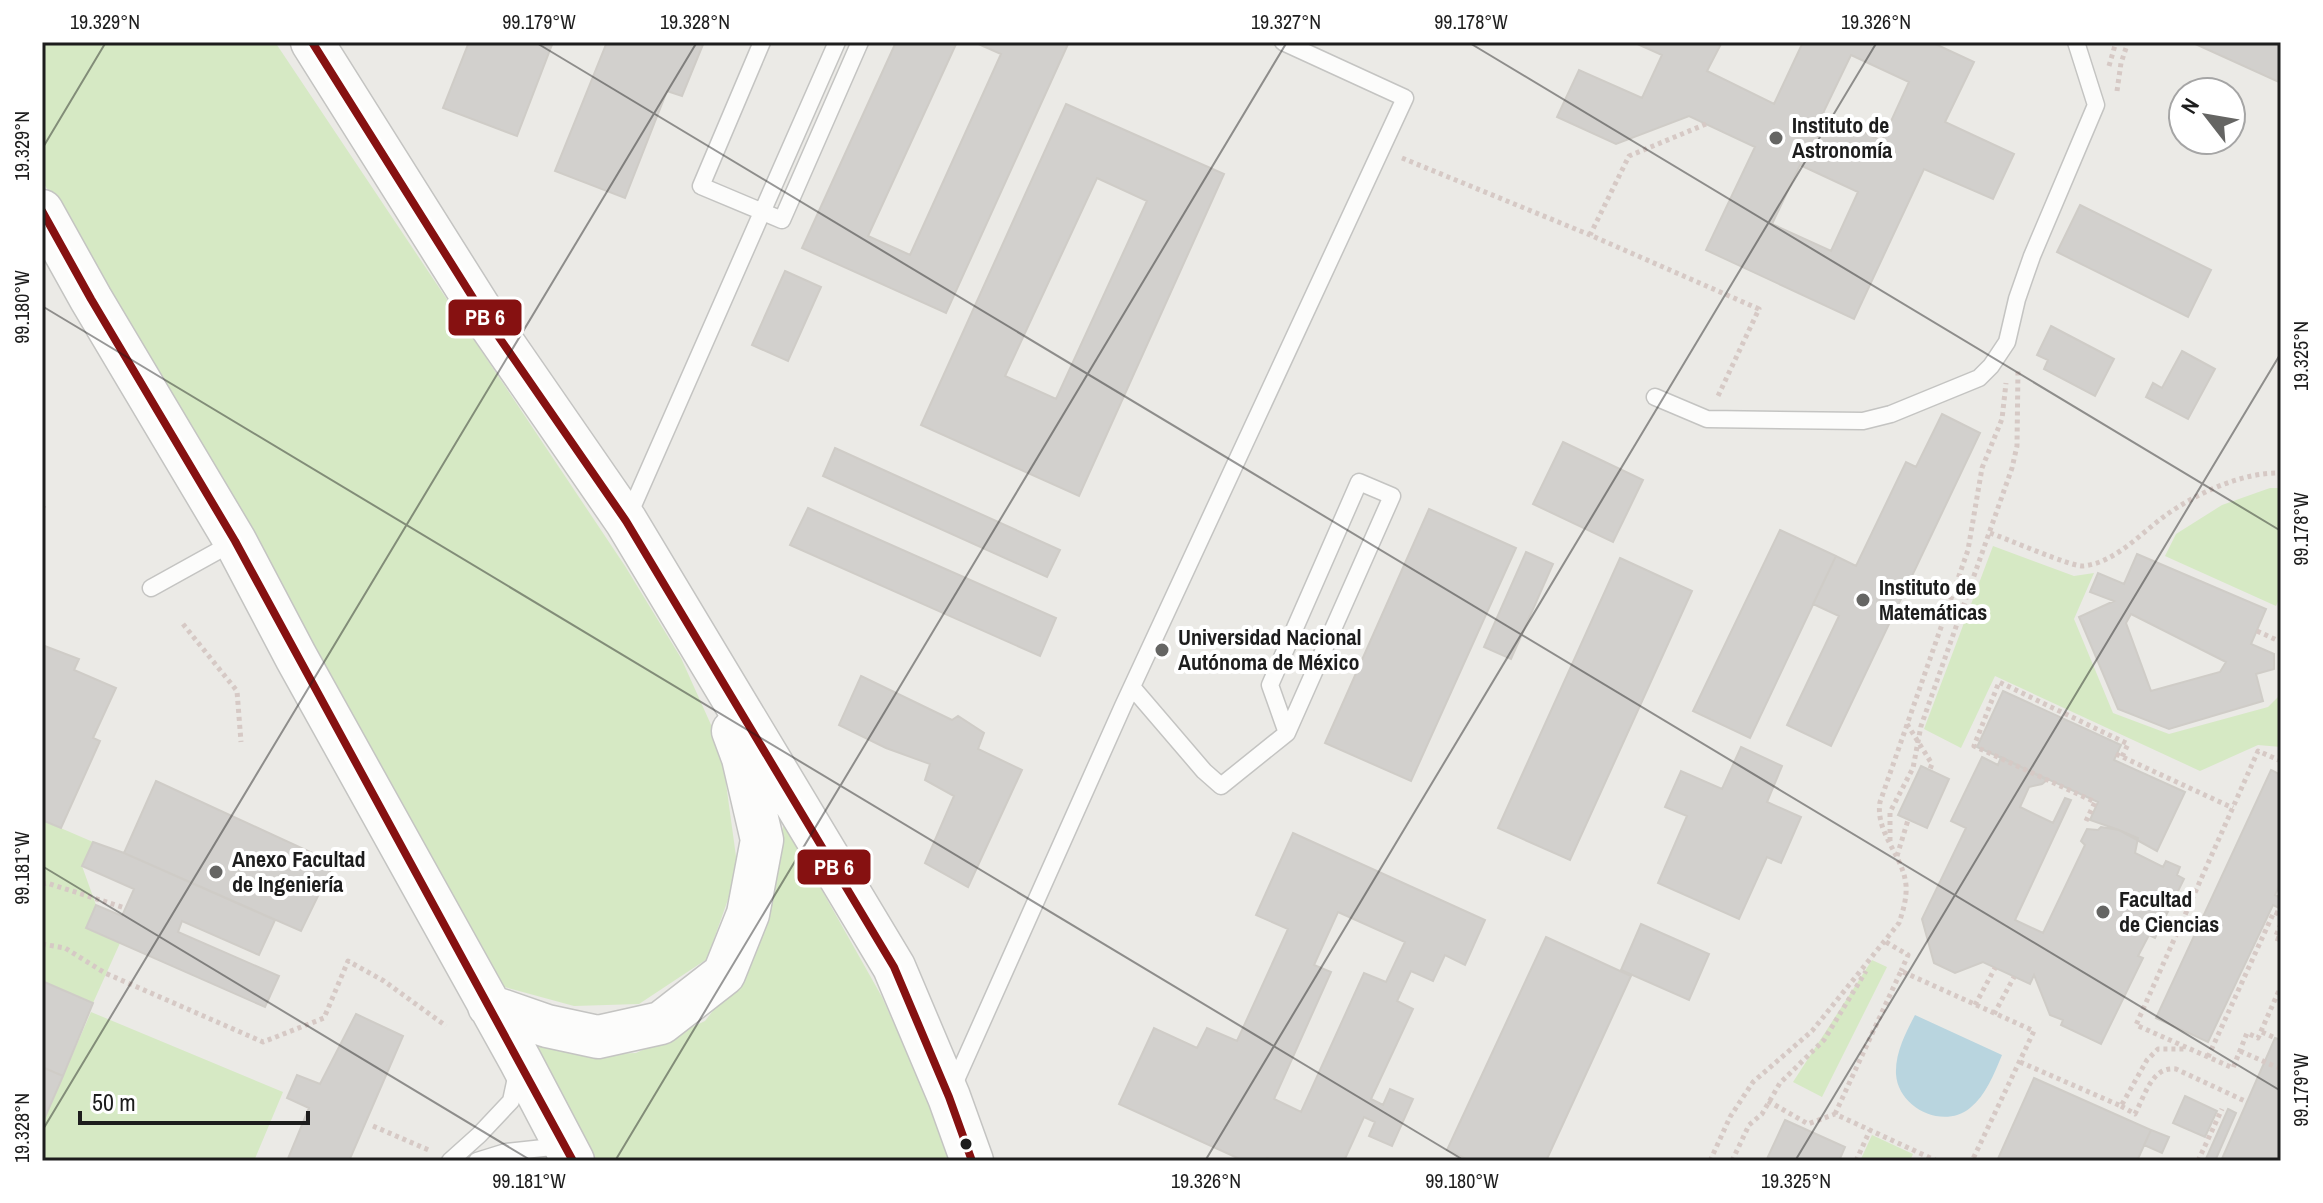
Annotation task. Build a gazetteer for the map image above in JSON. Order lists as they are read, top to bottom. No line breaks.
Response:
{"places":["Instituto de Astronomía","Instituto de Matemáticas","Universidad Nacional Autónoma de México","Anexo Facultad de Ingeniería","Facultad de Ciencias"],"scale_bar":"50 m","north":"top left","coordinates":["19.329°N","99.179°W","19.328°N","19.327°N","99.178°W","19.326°N","99.180°W","19.325°N","99.181°W"]}
